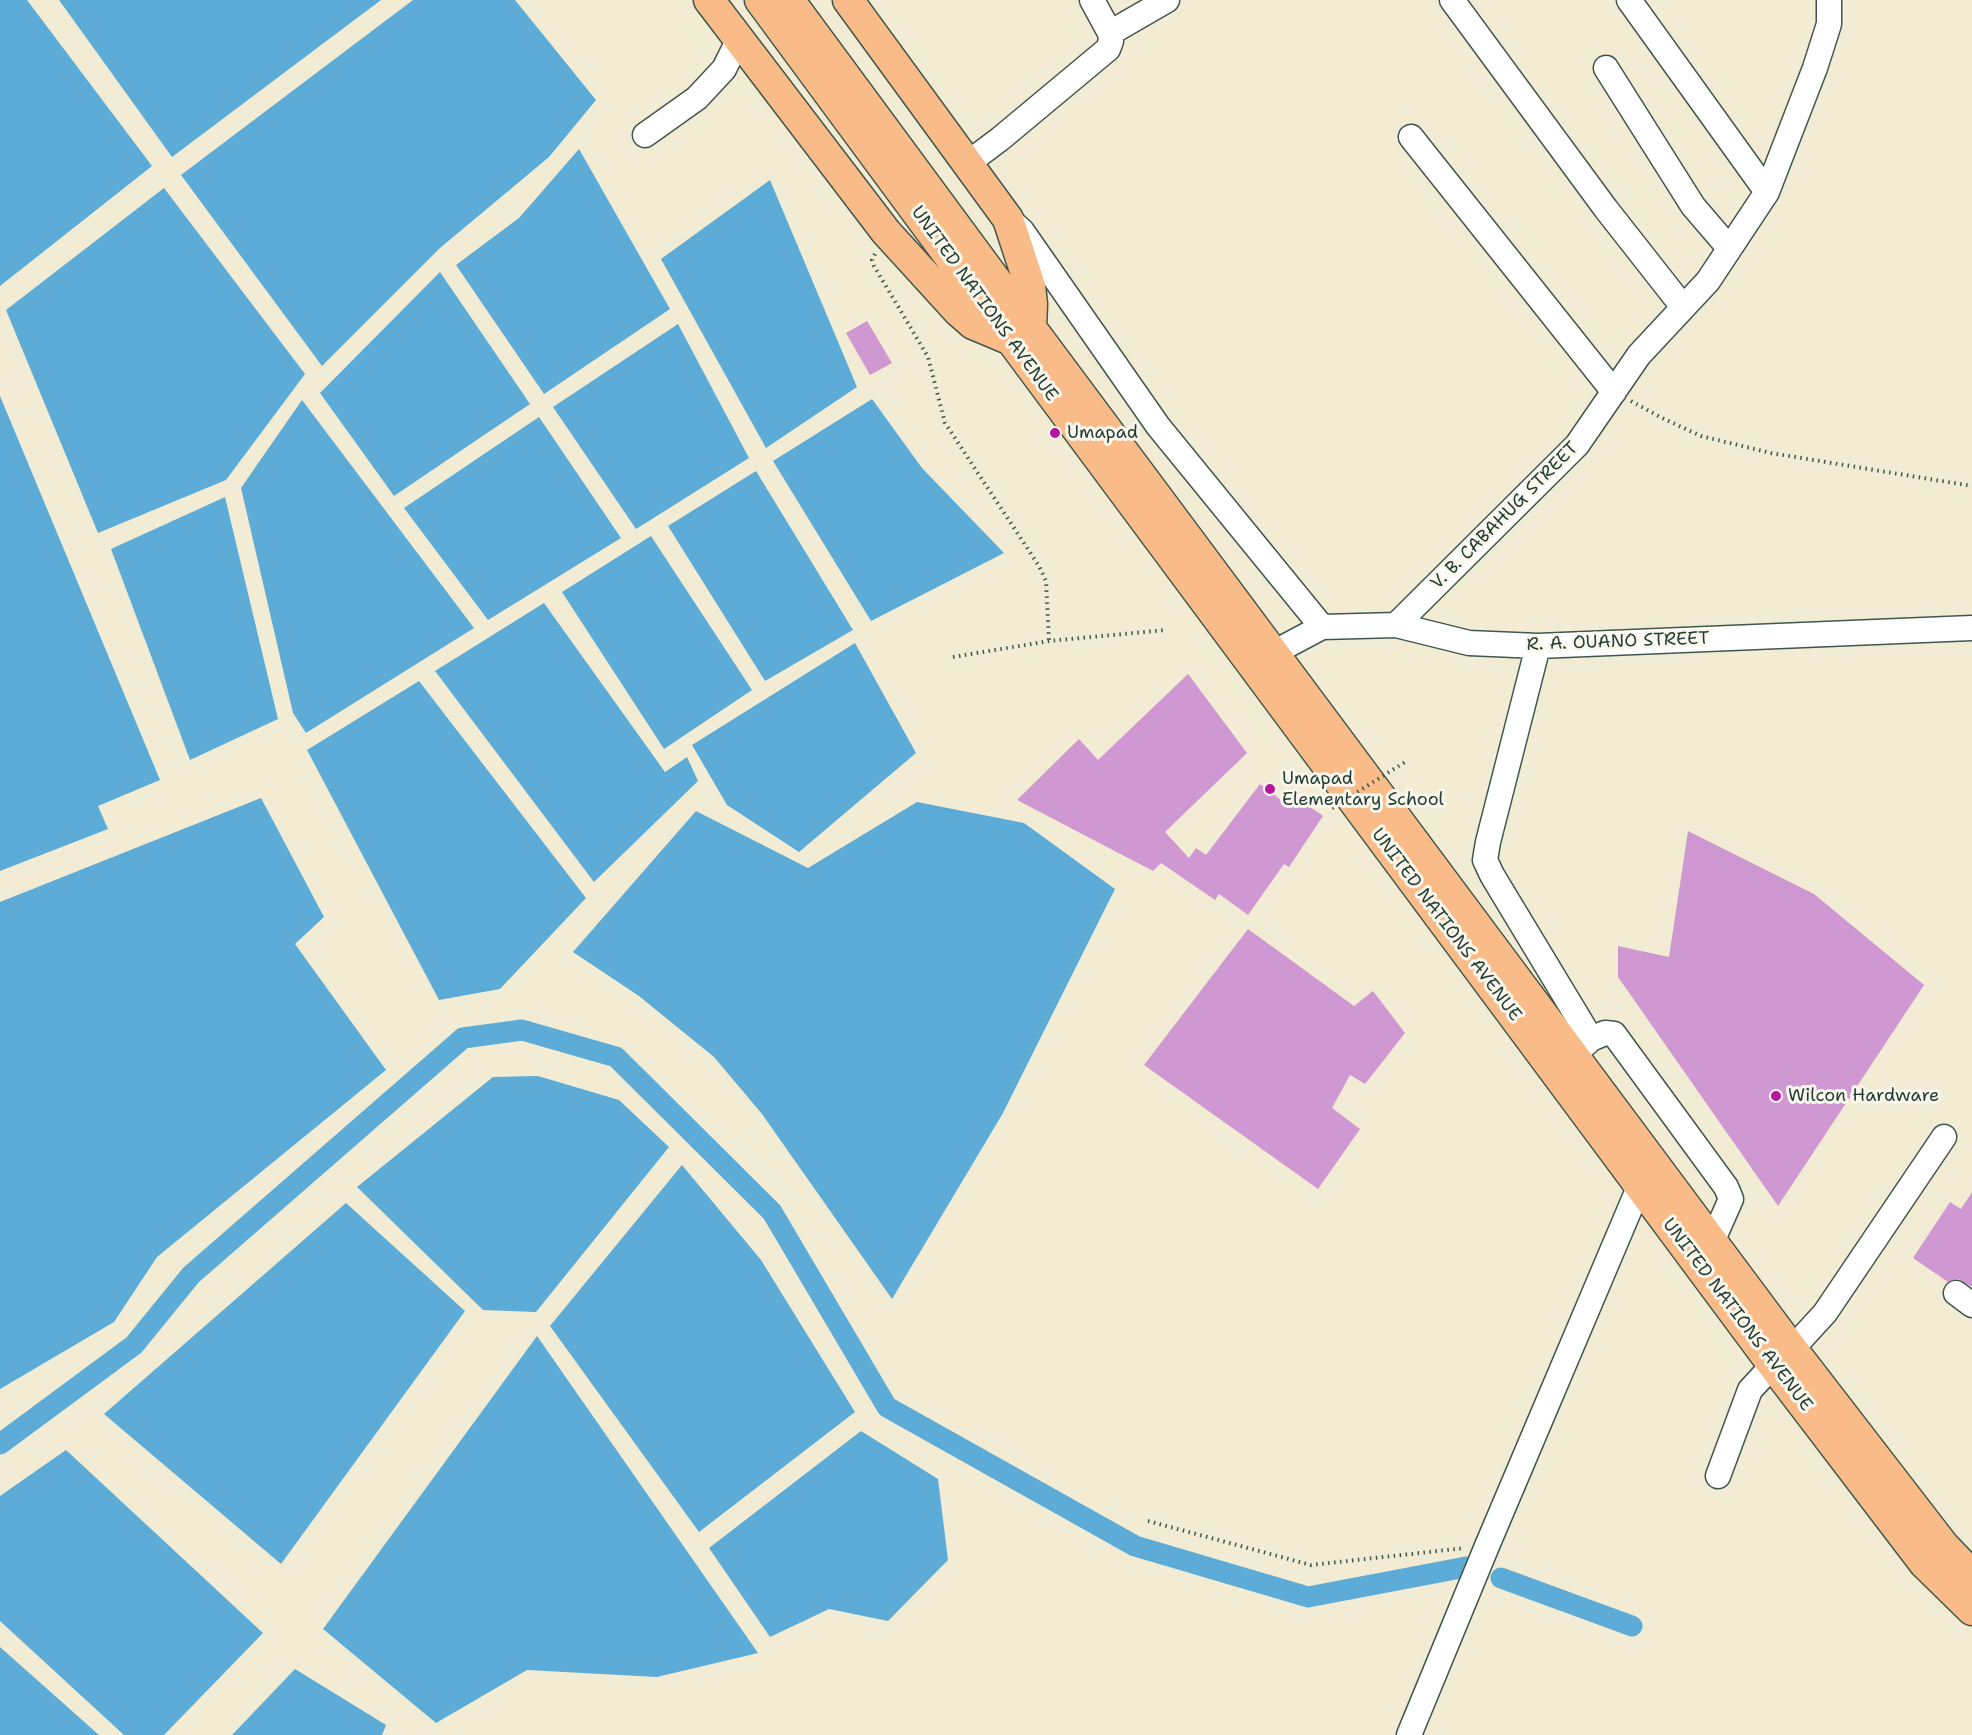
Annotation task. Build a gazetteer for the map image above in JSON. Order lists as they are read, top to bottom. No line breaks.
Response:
{"streets":{"main road":["UNITED NATIONS AVENUE"],"street":["V. B. CABAHUG STREET","R. A. OUANO STREET"]},"crossings":[["UNITED NATIONS AVENUE","R. A. OUANO STREET"],["V. B. CABAHUG STREET","R. A. OUANO STREET"]],"places":["Umapad","Umapad Elementary School","Wilcon Hardware"]}
